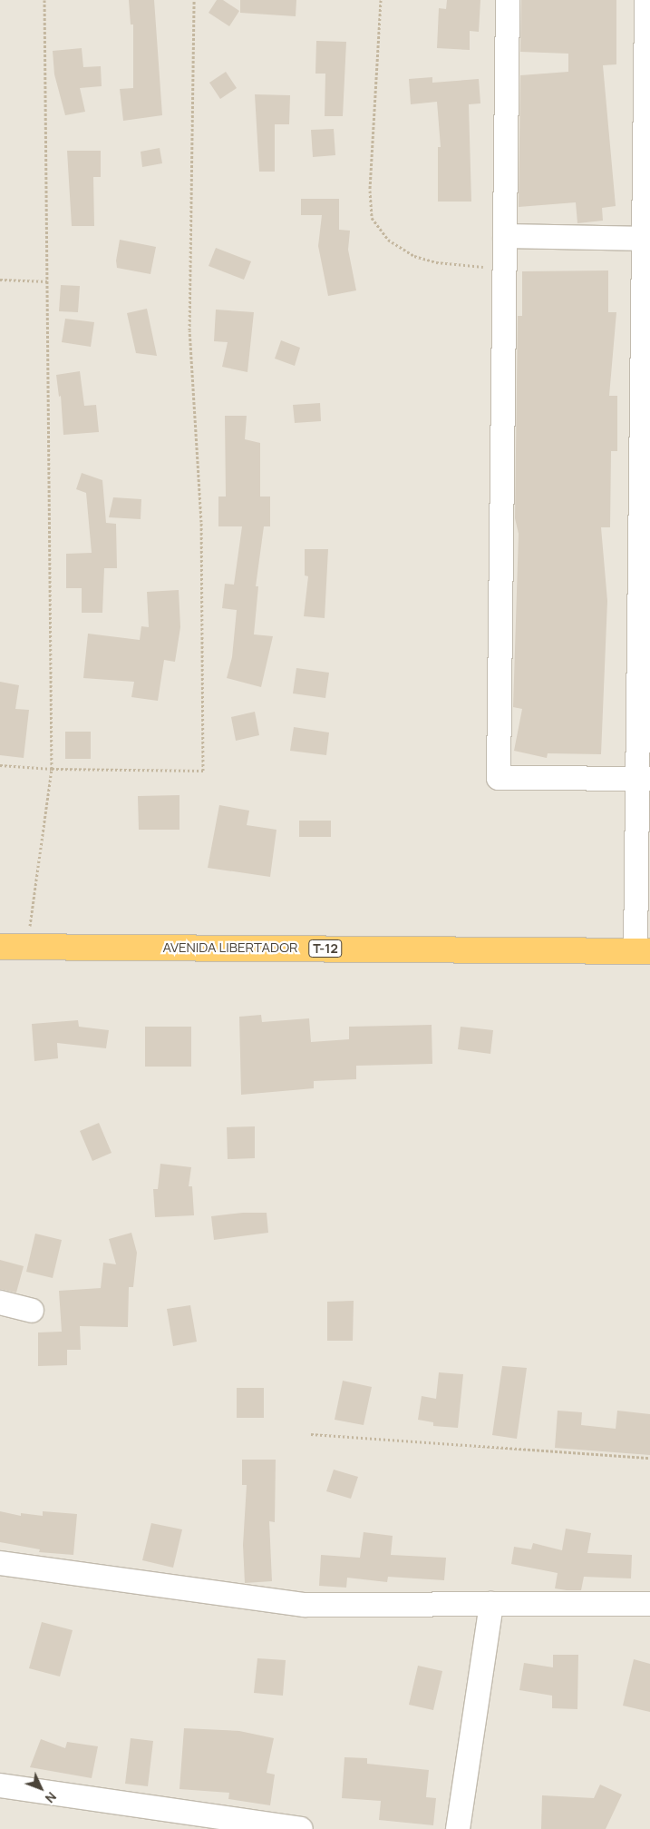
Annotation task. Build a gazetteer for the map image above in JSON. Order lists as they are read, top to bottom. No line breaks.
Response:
{"streets":{"highway":["AVENIDA LIBERTADOR","T-12"]},"north":"bottom right"}
